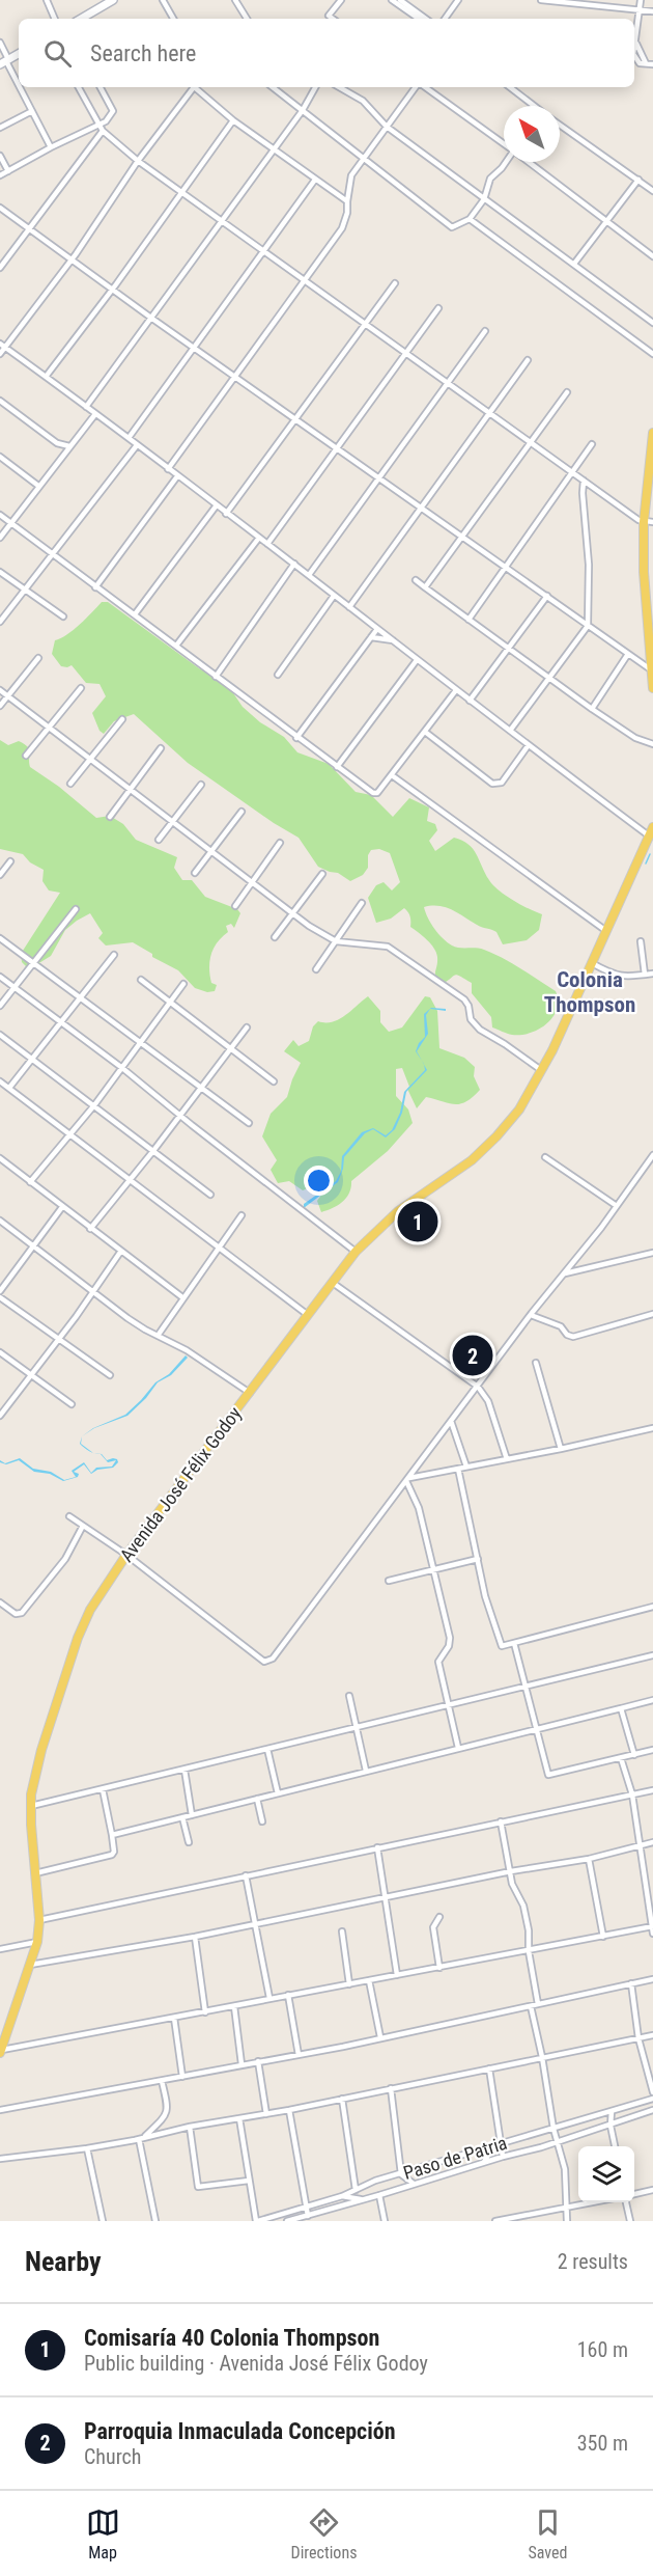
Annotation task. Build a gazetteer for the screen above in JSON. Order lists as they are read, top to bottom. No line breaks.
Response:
{"streets":{"main road":["Avenida José Félix Godoy"],"street":["Paso de Patria"]},"districts":["Colonia Thompson"],"north":"top left","page":{"search":"Search here","pins":["1","2"],"heading":["Nearby","2 results"],"list":[{"mark":"1","name":"Comisaría 40 Colonia Thompson","note":"Public building · Avenida José Félix Godoy","value":"160 m"},{"mark":"2","name":"Parroquia Inmaculada Concepción","note":"Church","value":"350 m"}],"nav":["Map","Directions","Saved"]}}
